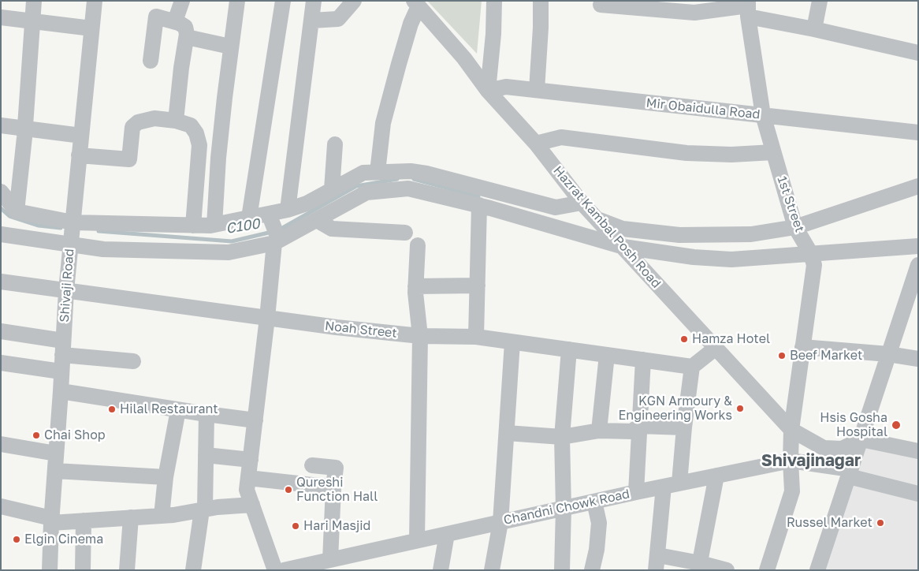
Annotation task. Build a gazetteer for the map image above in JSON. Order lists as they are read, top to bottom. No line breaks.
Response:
{"streets":{"street":["Mir Obaidulla Road","1st Street","Hazrat Kambal Posh Road","Shivaji Road","Noah Street","Chandni Chowk Road"]},"crossings":[["Mir Obaidulla Road","1st Street"],["Mir Obaidulla Road","Hazrat Kambal Posh Road"],["1st Street","Hazrat Kambal Posh Road"],["Shivaji Road","Noah Street"]],"districts":["Shivajinagar"],"water":["C100"],"places":["Hamza Hotel","Beef Market","KGN Armoury & Engineering Works","Hilal Restaurant","Hsis Gosha Hospital","Chai Shop","Qureshi Function Hall","Russel Market","Hari Masjid","Elgin Cinema"]}
